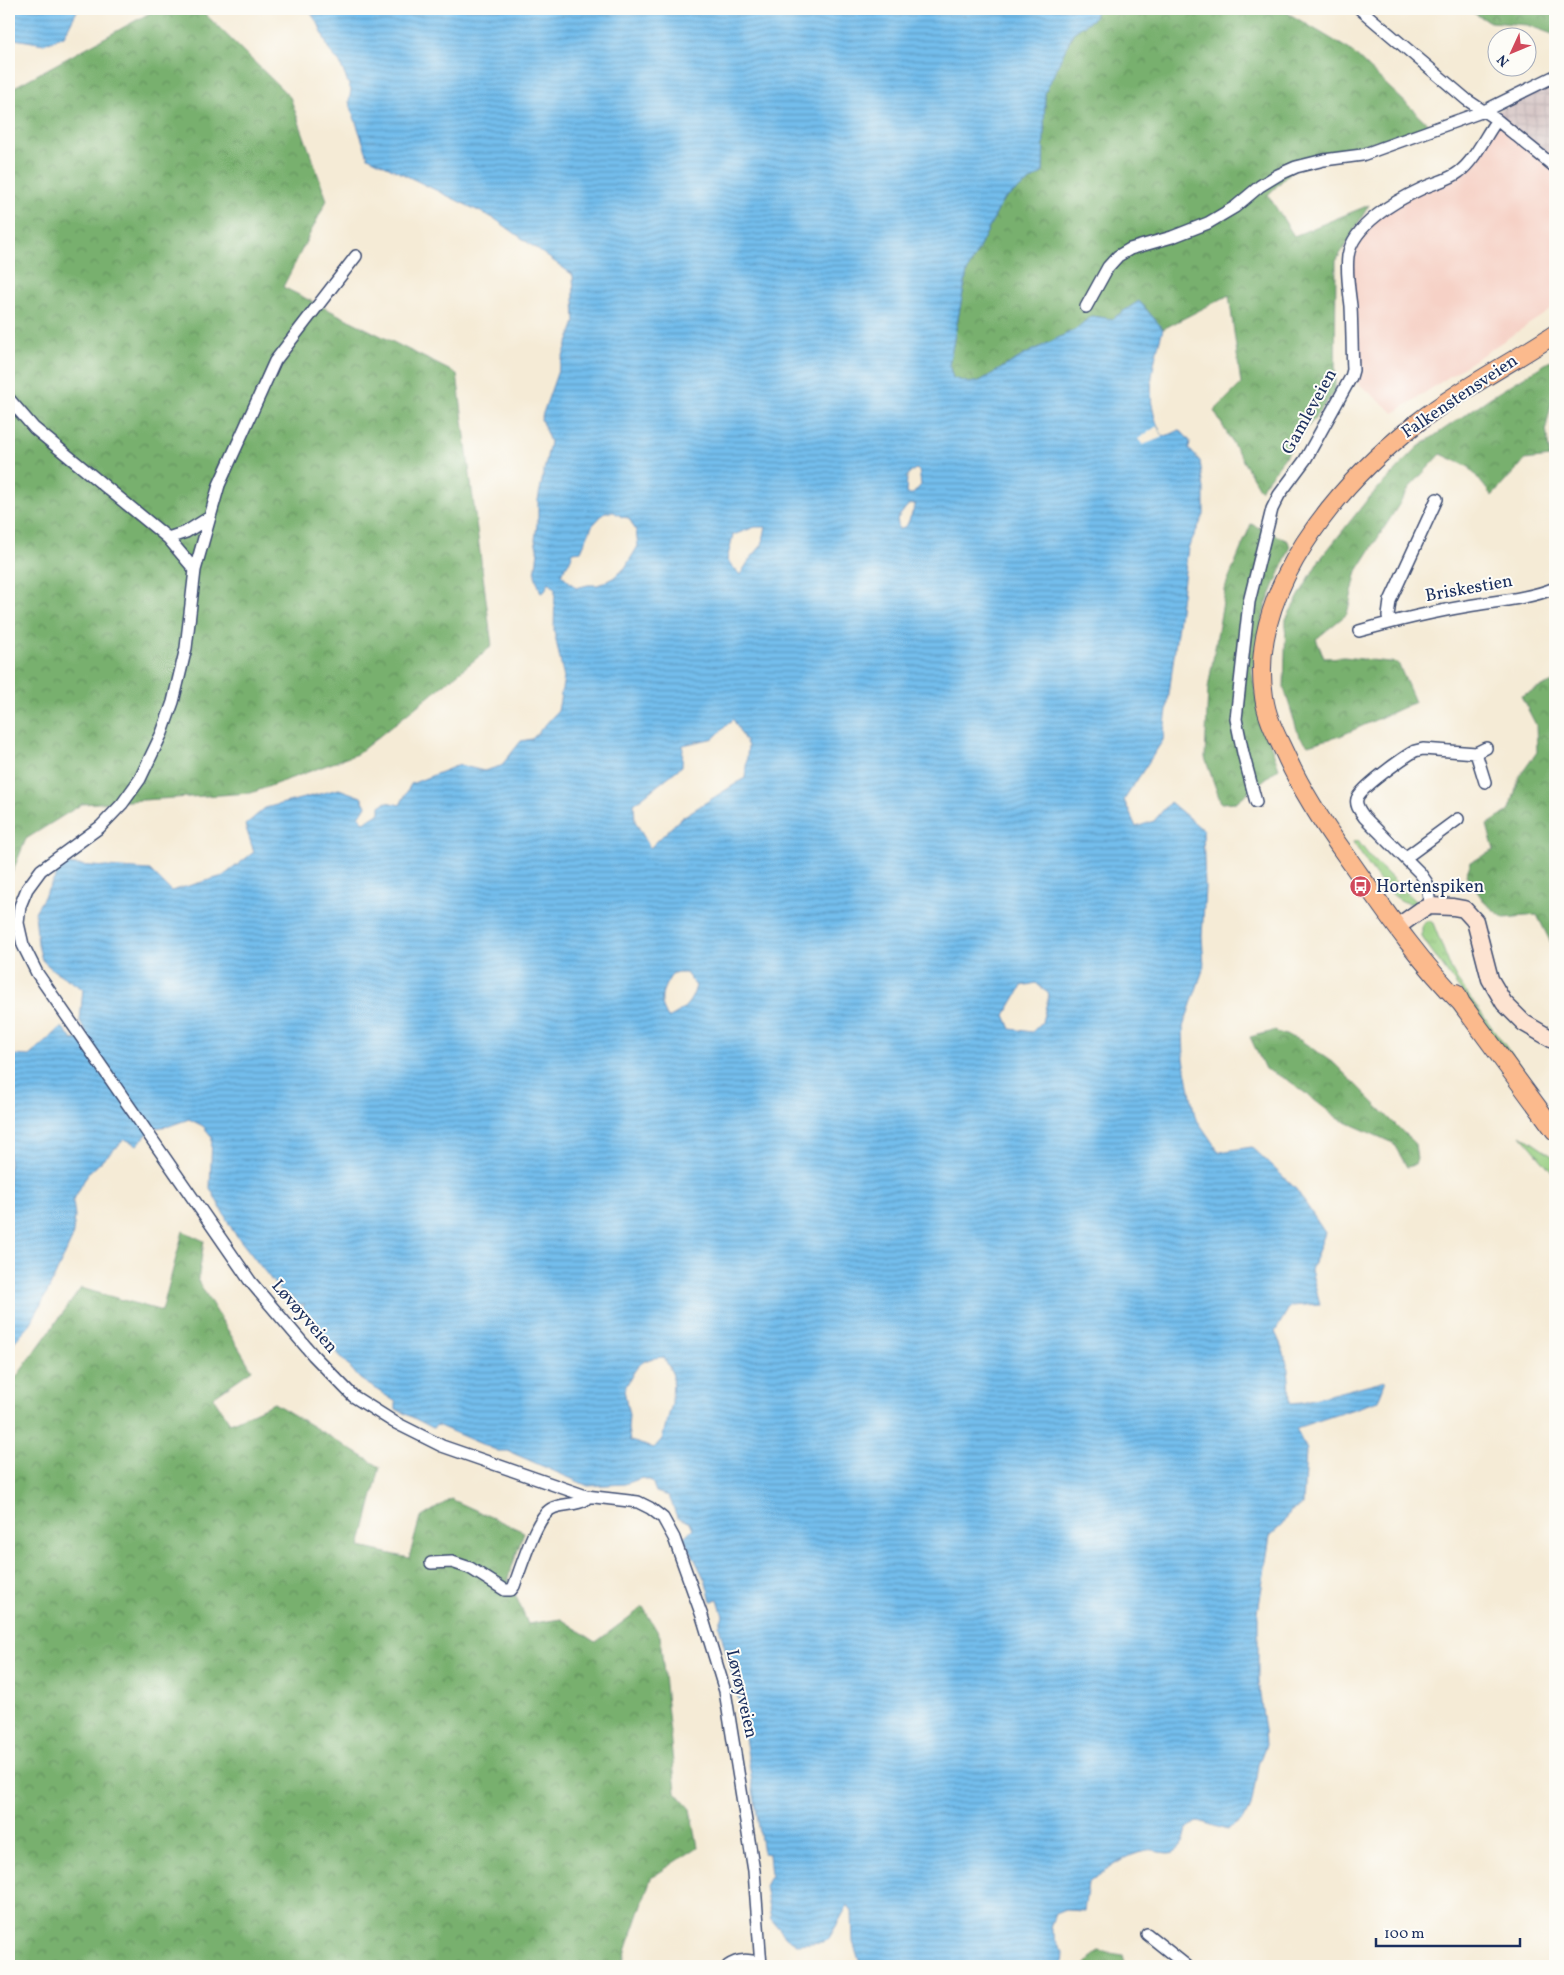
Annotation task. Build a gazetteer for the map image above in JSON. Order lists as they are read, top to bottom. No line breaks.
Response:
{"streets":{"main road":["Falkenstensveien"],"street":["Gamleveien","Briskestien","Løvøyveien"]},"places":{"bus stop":["Hortenspiken"]},"scale_bar":"100 m","north":"bottom left"}
